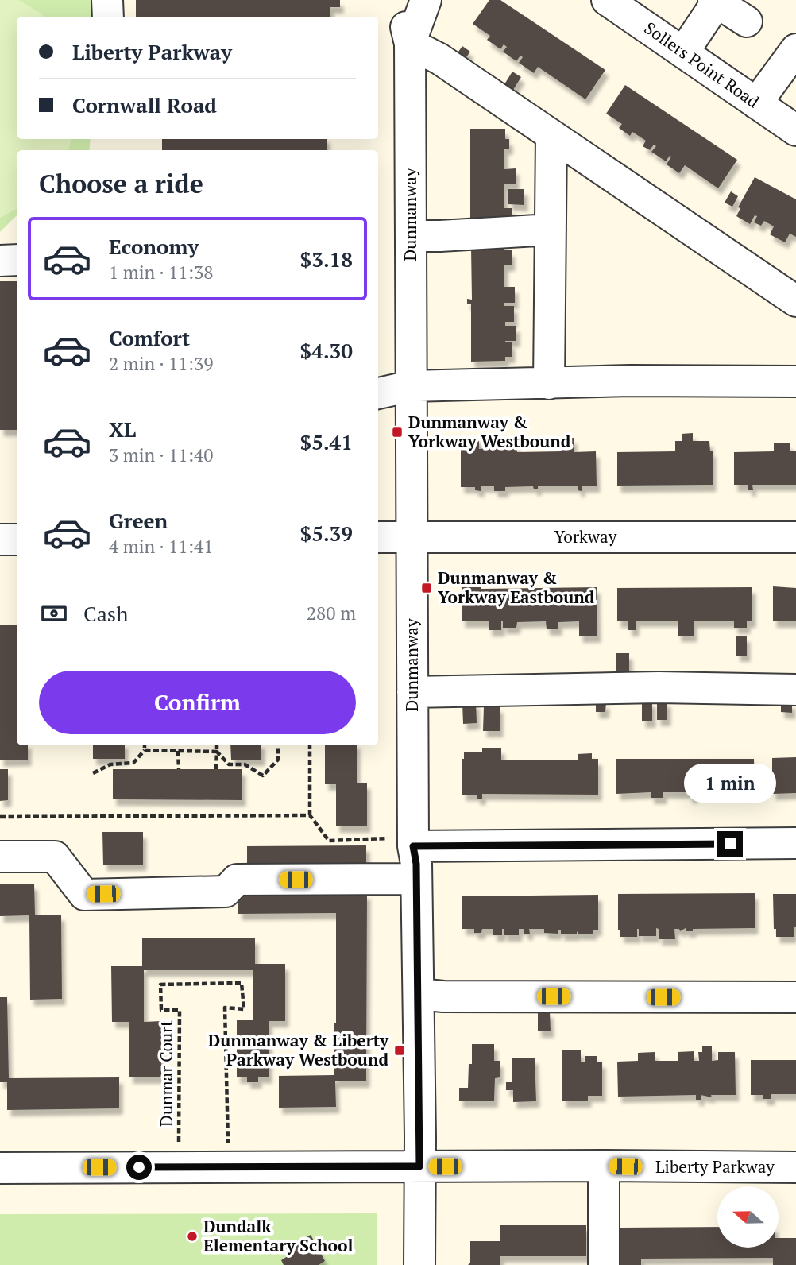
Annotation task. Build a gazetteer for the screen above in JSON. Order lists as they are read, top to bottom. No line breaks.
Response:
{"streets":{"street":["Sollers Point Road","Dunmanway","Yorkway","Liberty Parkway"],"path":["Dunmar Court"]},"crossings":[["Dunmanway","Yorkway"],["Dunmanway","Liberty Parkway"],["Dunmar Court","Liberty Parkway"]],"places":{"transit":["Dunmanway & Yorkway Westbound","Dunmanway & Yorkway Eastbound","Dunmanway & Liberty Parkway Westbound"],"other":["Dundalk Elementary School"]},"north":"left","page":{"banner":["Liberty Parkway","Cornwall Road"],"heading":"Choose a ride","list":[{"name":"Economy","note":"1 min · 11:38","value":"$3.18"},{"name":"Comfort","note":"2 min · 11:39","value":"$4.30"},{"name":"XL","note":"3 min · 11:40","value":"$5.41"},{"name":"Green","note":"4 min · 11:41","value":"$5.39"}],"pay":["Cash","280 m"],"buttons":"Confirm","bubble":"1 min"}}
